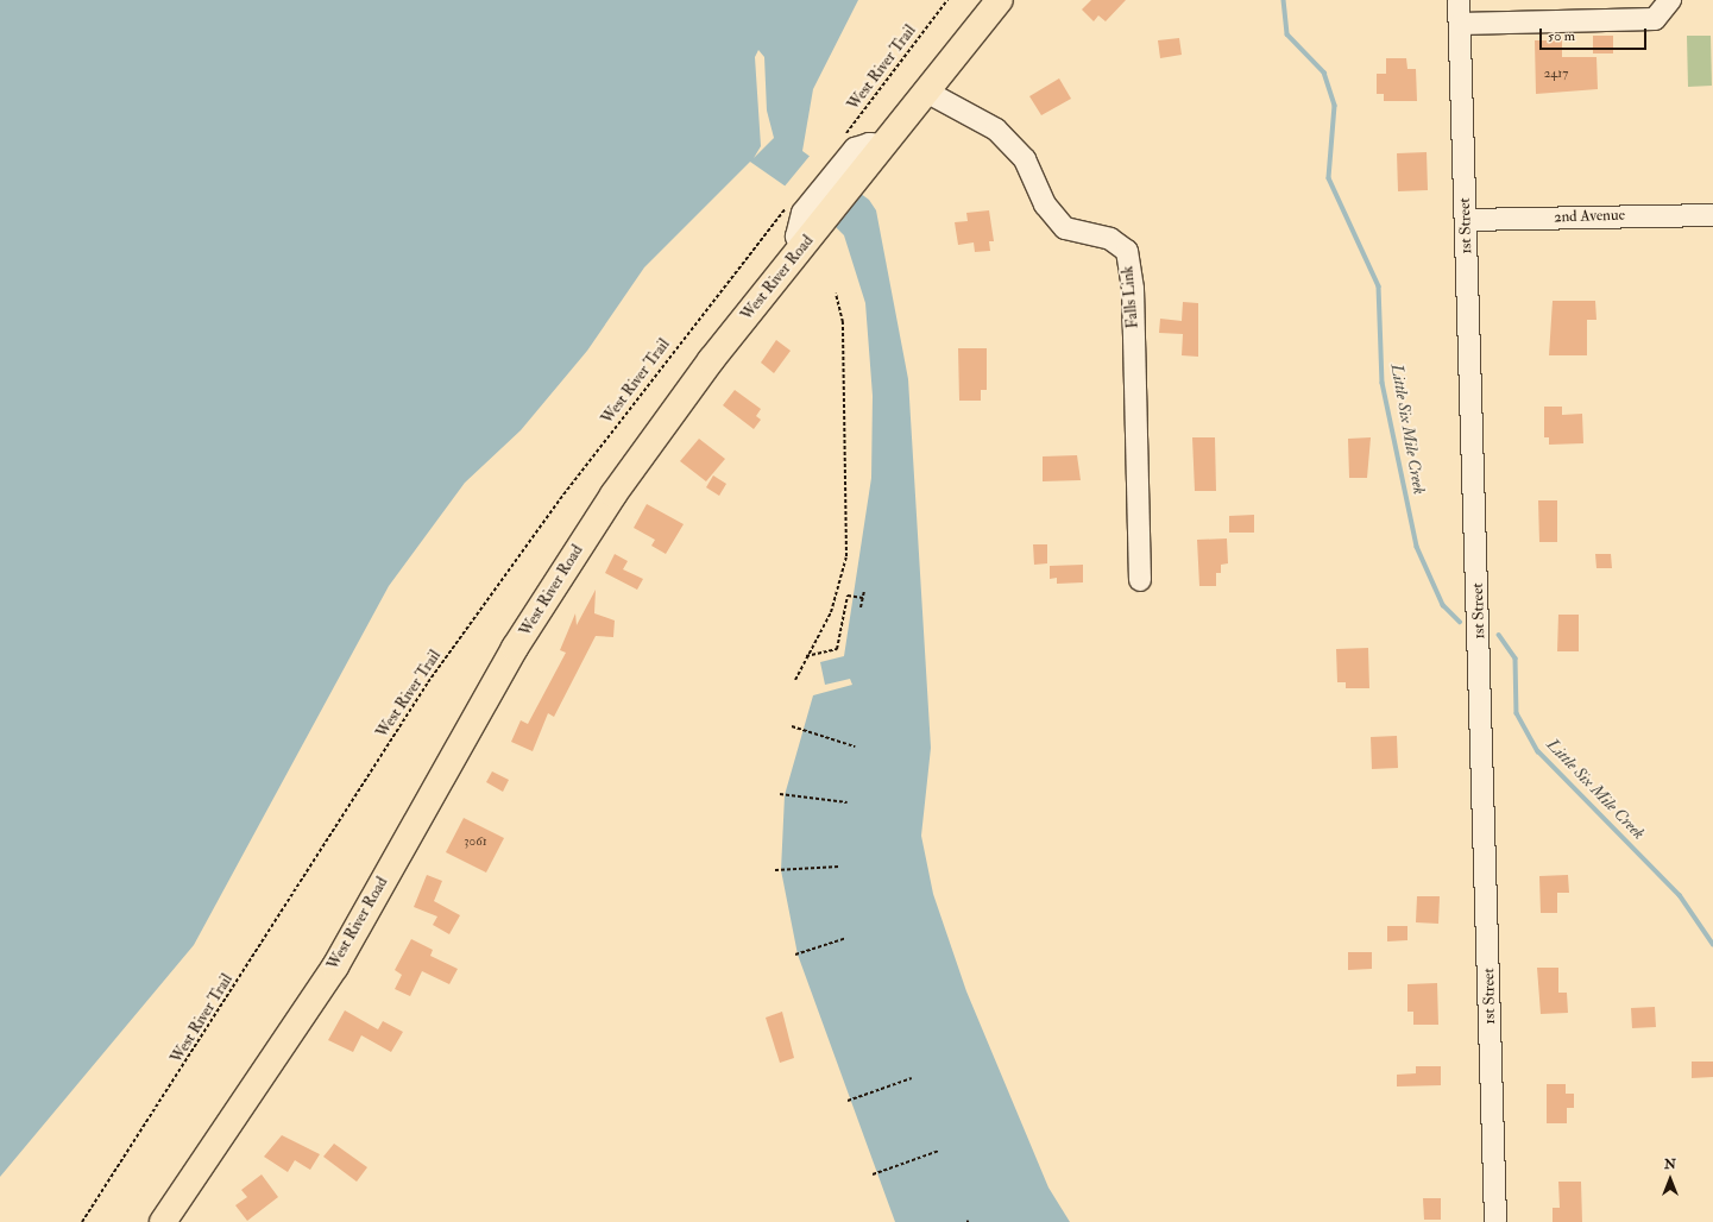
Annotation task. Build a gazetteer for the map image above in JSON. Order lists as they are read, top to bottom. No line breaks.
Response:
{"streets":{"main road":["West River Road"],"street":["2nd Avenue","1st Street","Falls Link"],"path":["West River Trail"]},"crossings":[["West River Trail","West River Road"],["2nd Avenue","1st Street"],["West River Road","Falls Link"]],"water":["Little Six Mile Creek"],"house_numbers":["2417","3061"],"scale_bar":"50 m","north":"top"}
